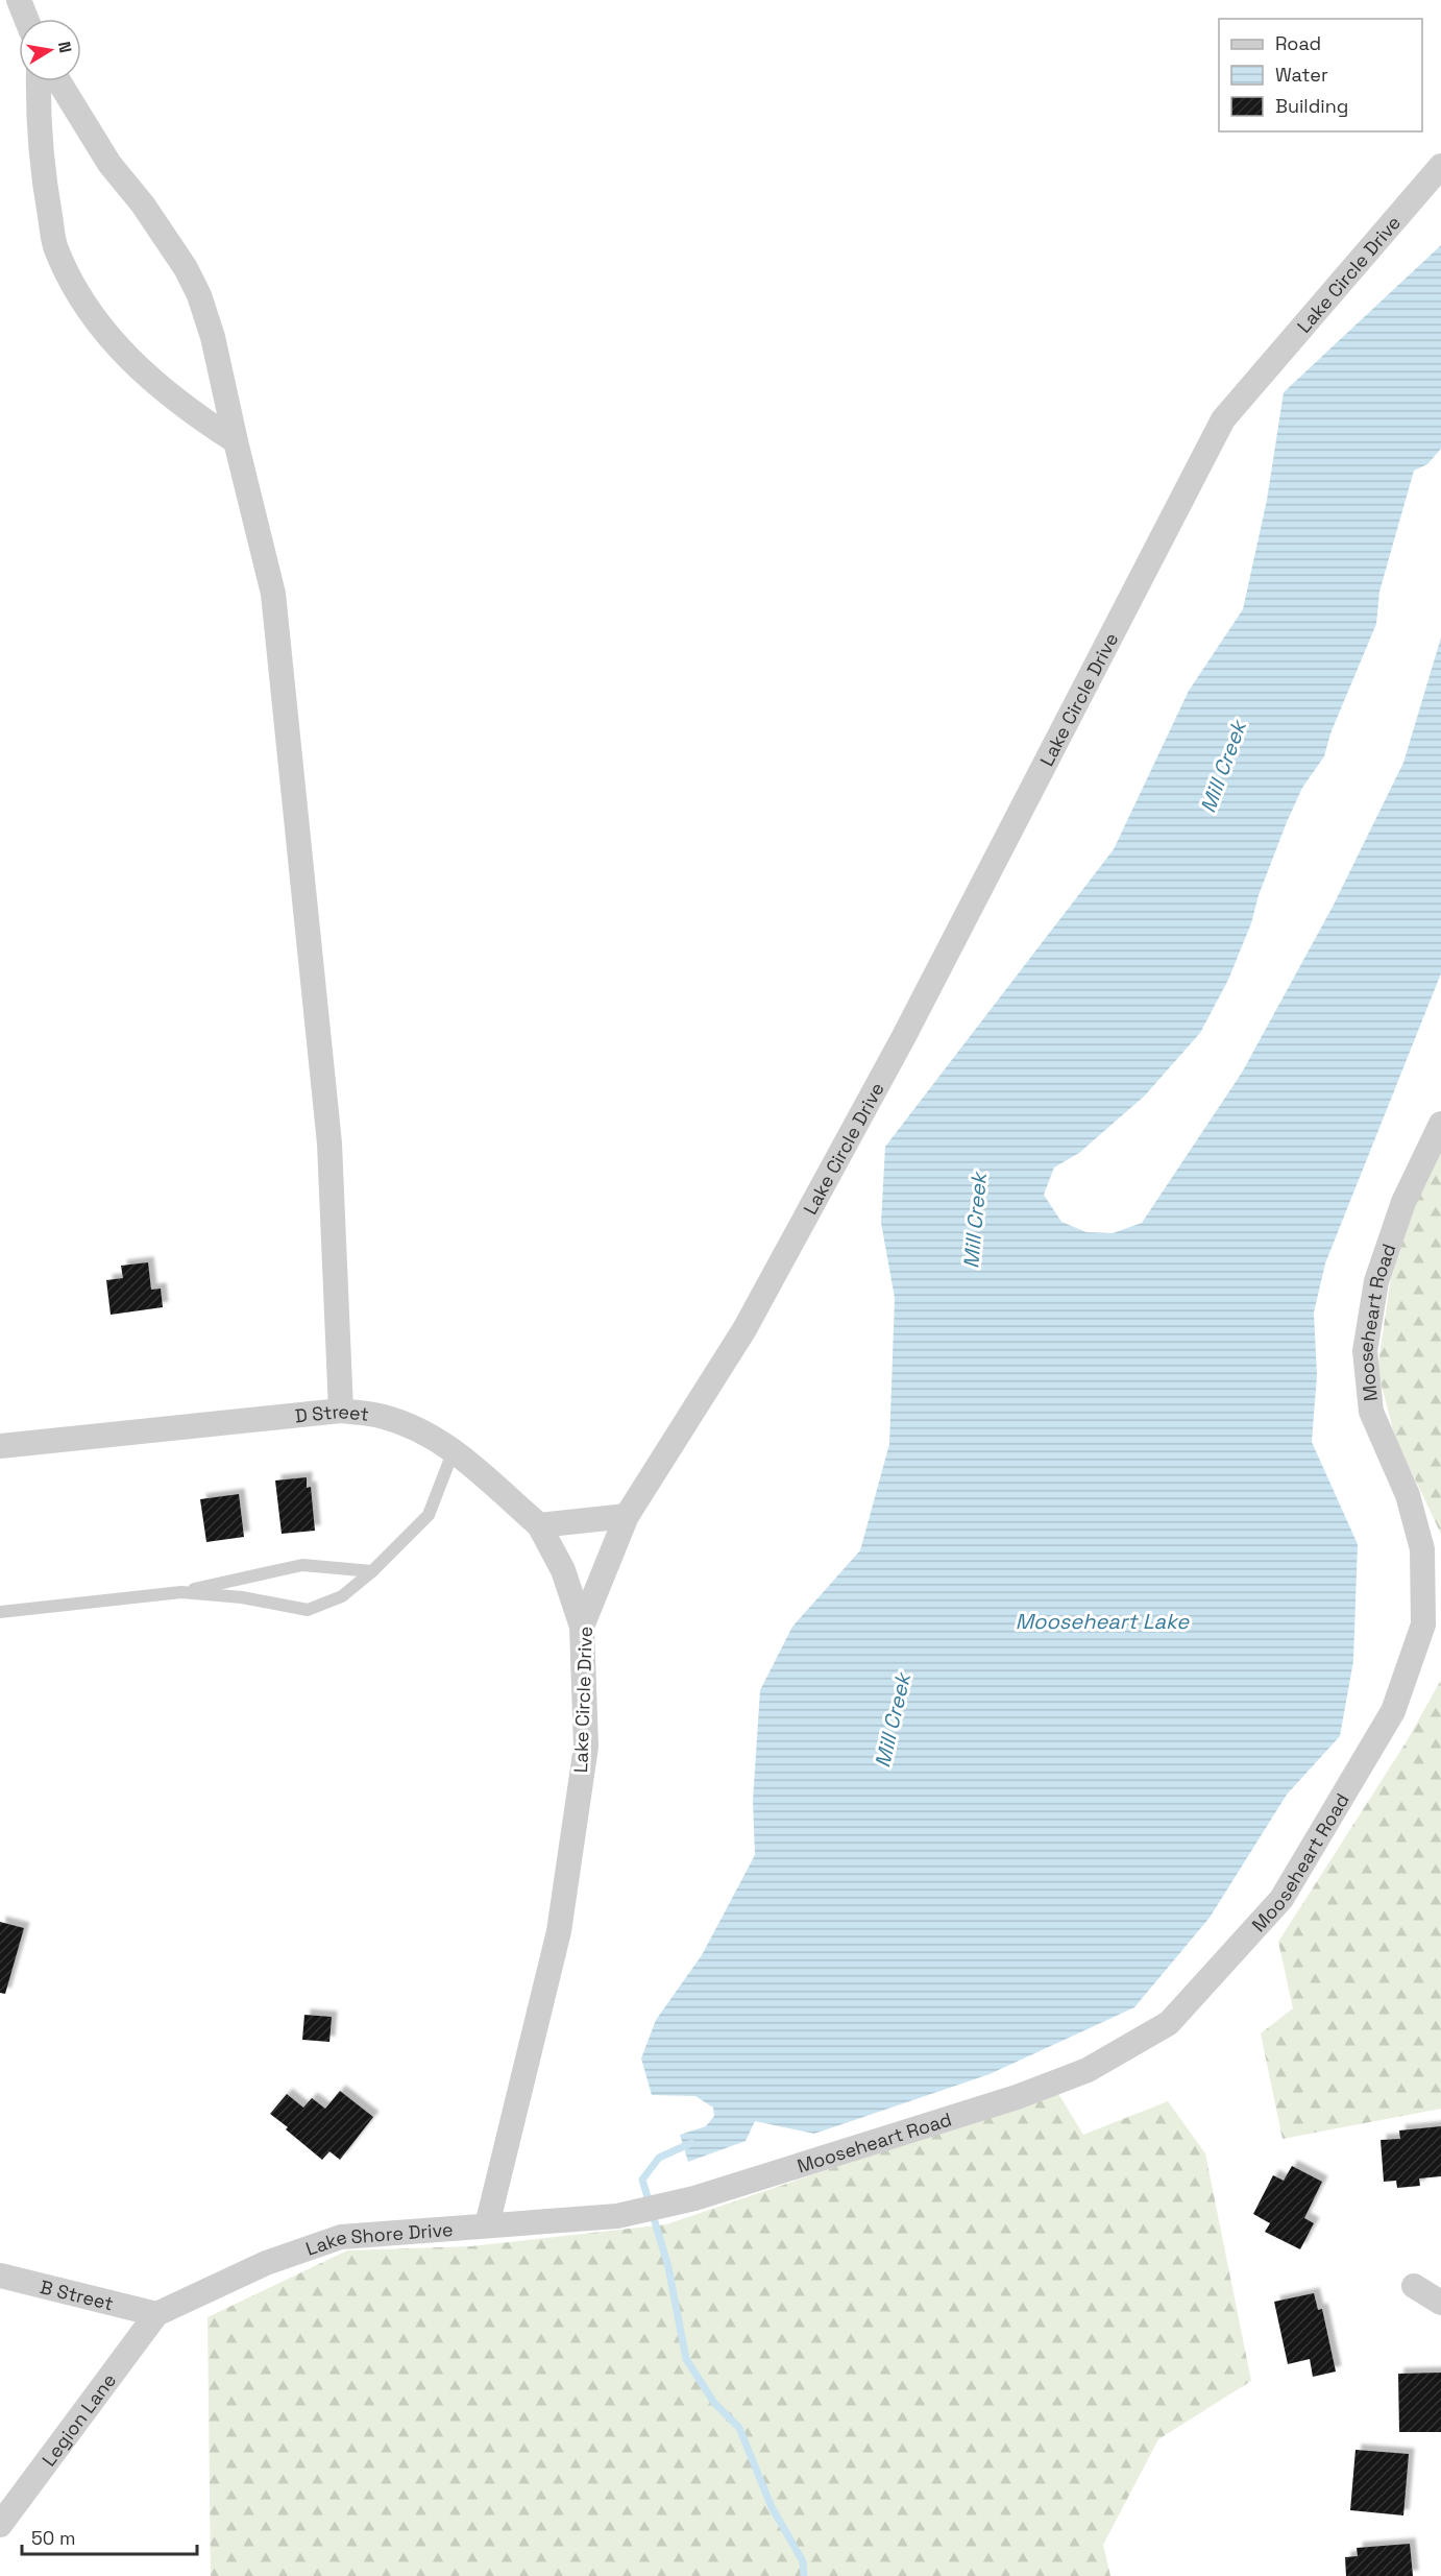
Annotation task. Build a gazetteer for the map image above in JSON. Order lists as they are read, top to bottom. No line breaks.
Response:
{"streets":{"street":["Lake Circle Drive","Mooseheart Road","D Street","Lake Shore Drive","B Street","Legion Lane"]},"crossings":[["Lake Circle Drive","Lake Shore Drive"],["Mooseheart Road","Lake Shore Drive"],["Lake Shore Drive","B Street"],["Lake Shore Drive","Legion Lane"],["B Street","Legion Lane"]],"water":["Mill Creek","Mooseheart Lake"],"legend":["Road","Water","Building"],"scale_bar":"50 m","north":"right"}
